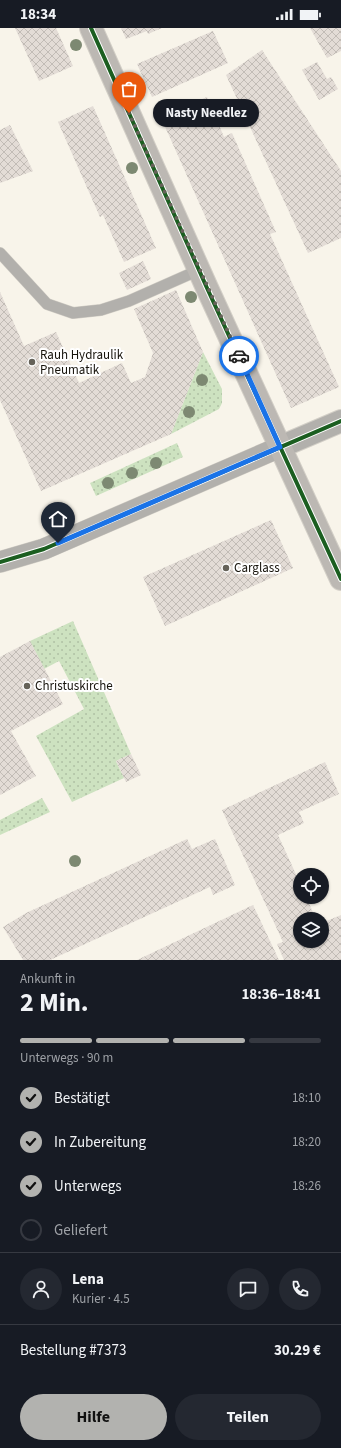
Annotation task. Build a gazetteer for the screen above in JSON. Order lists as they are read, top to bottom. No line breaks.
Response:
{"places":["Nasty Needlez","Rauh Hydraulik Pneumatik","Carglass","Christuskirche"],"page":{"status":"18:34","bubble":"Nasty Needlez","heading":["2 Min.","Ankunft in","18:36–18:41"],"panel":["Lena","Kurier · 4.5","Bestellung #7373","30.29 €"],"bar":"Unterwegs · 90 m","list":[["Bestätigt","18:10"],["In Zubereitung","18:20"],["Unterwegs","18:26"],"Geliefert"],"buttons":["Hilfe","Teilen"]}}
